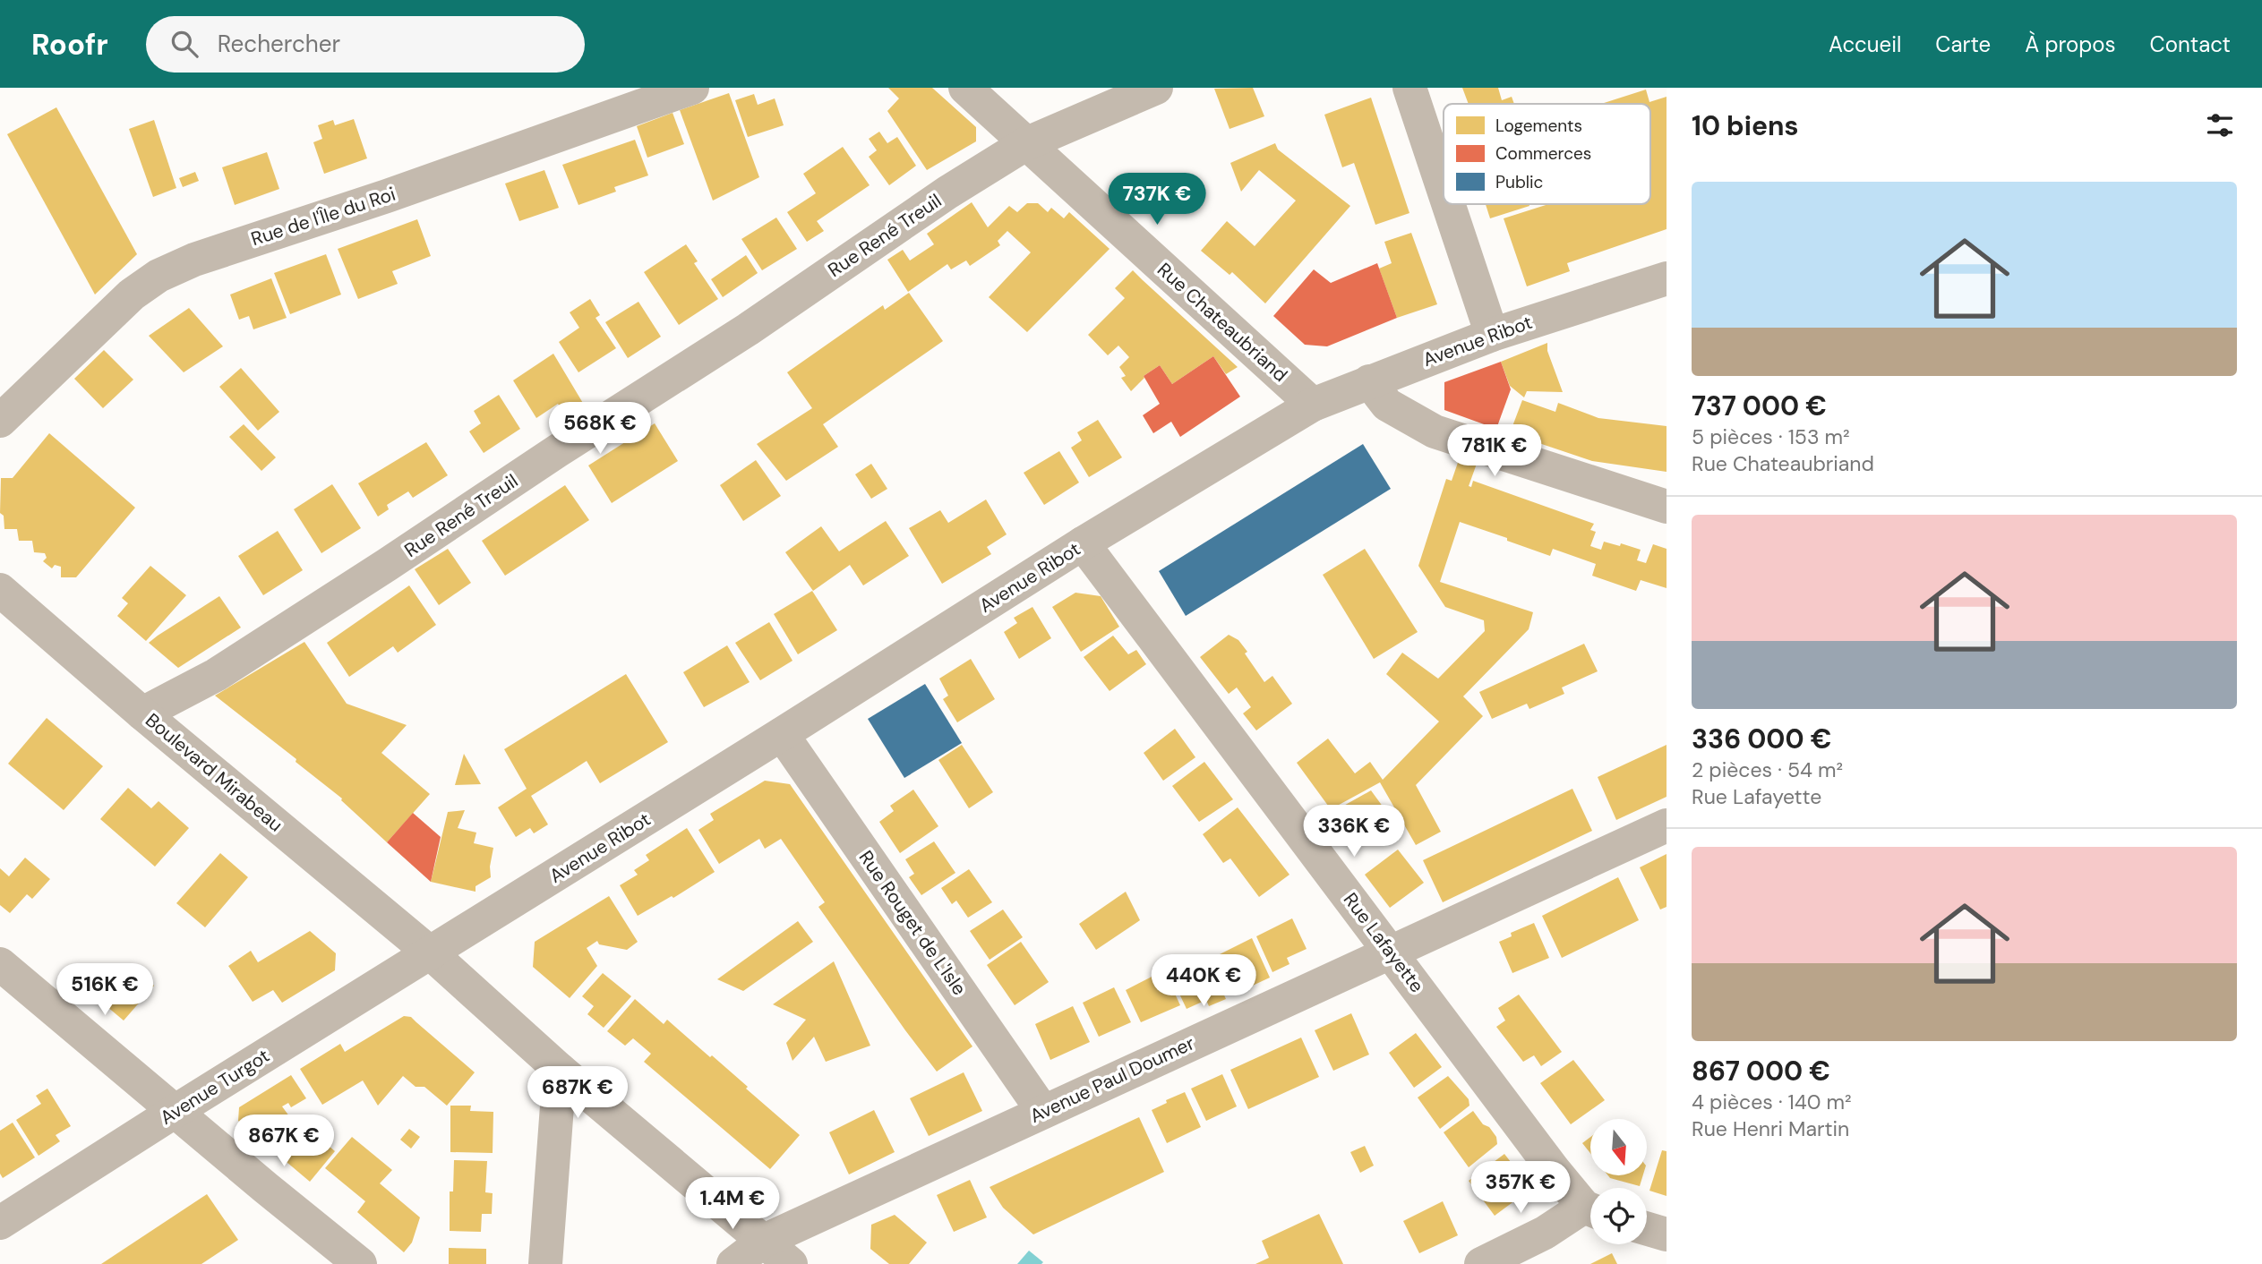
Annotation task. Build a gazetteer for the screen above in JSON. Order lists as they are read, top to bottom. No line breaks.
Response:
{"streets":{"street":["Rue de l'Île du Roi","Rue René Treuil","Rue Chateaubriand","Avenue Ribot","Boulevard Mirabeau","Rue Rouget de L'Isle","Rue Lafayette","Avenue Paul Doumer","Avenue Turgot"]},"crossings":[["Rue René Treuil","Rue Chateaubriand"],["Rue René Treuil","Boulevard Mirabeau"],["Rue Chateaubriand","Avenue Ribot"],["Avenue Ribot","Boulevard Mirabeau"],["Avenue Ribot","Rue Rouget de L'Isle"],["Avenue Ribot","Rue Lafayette"],["Avenue Ribot","Avenue Turgot"],["Boulevard Mirabeau","Avenue Paul Doumer"],["Boulevard Mirabeau","Avenue Turgot"],["Rue Rouget de L'Isle","Avenue Paul Doumer"],["Rue Lafayette","Avenue Paul Doumer"]],"legend":["Logements","Commerces","Public"],"north":"bottom","page":{"header":"Roofr","search":"Rechercher","nav":["Accueil","Carte","À propos","Contact"],"heading":"10 biens","list":[{"name":"737 000 €","note":"5 pièces · 153 m² · Rue Chateaubriand"},{"name":"336 000 €","note":"2 pièces · 54 m² · Rue Lafayette"},{"name":"867 000 €","note":"4 pièces · 140 m² · Rue Henri Martin"}],"price":["737K €","568K €","781K €","336K €","440K €","516K €","687K €","867K €","357K €","1.4M €"]}}
